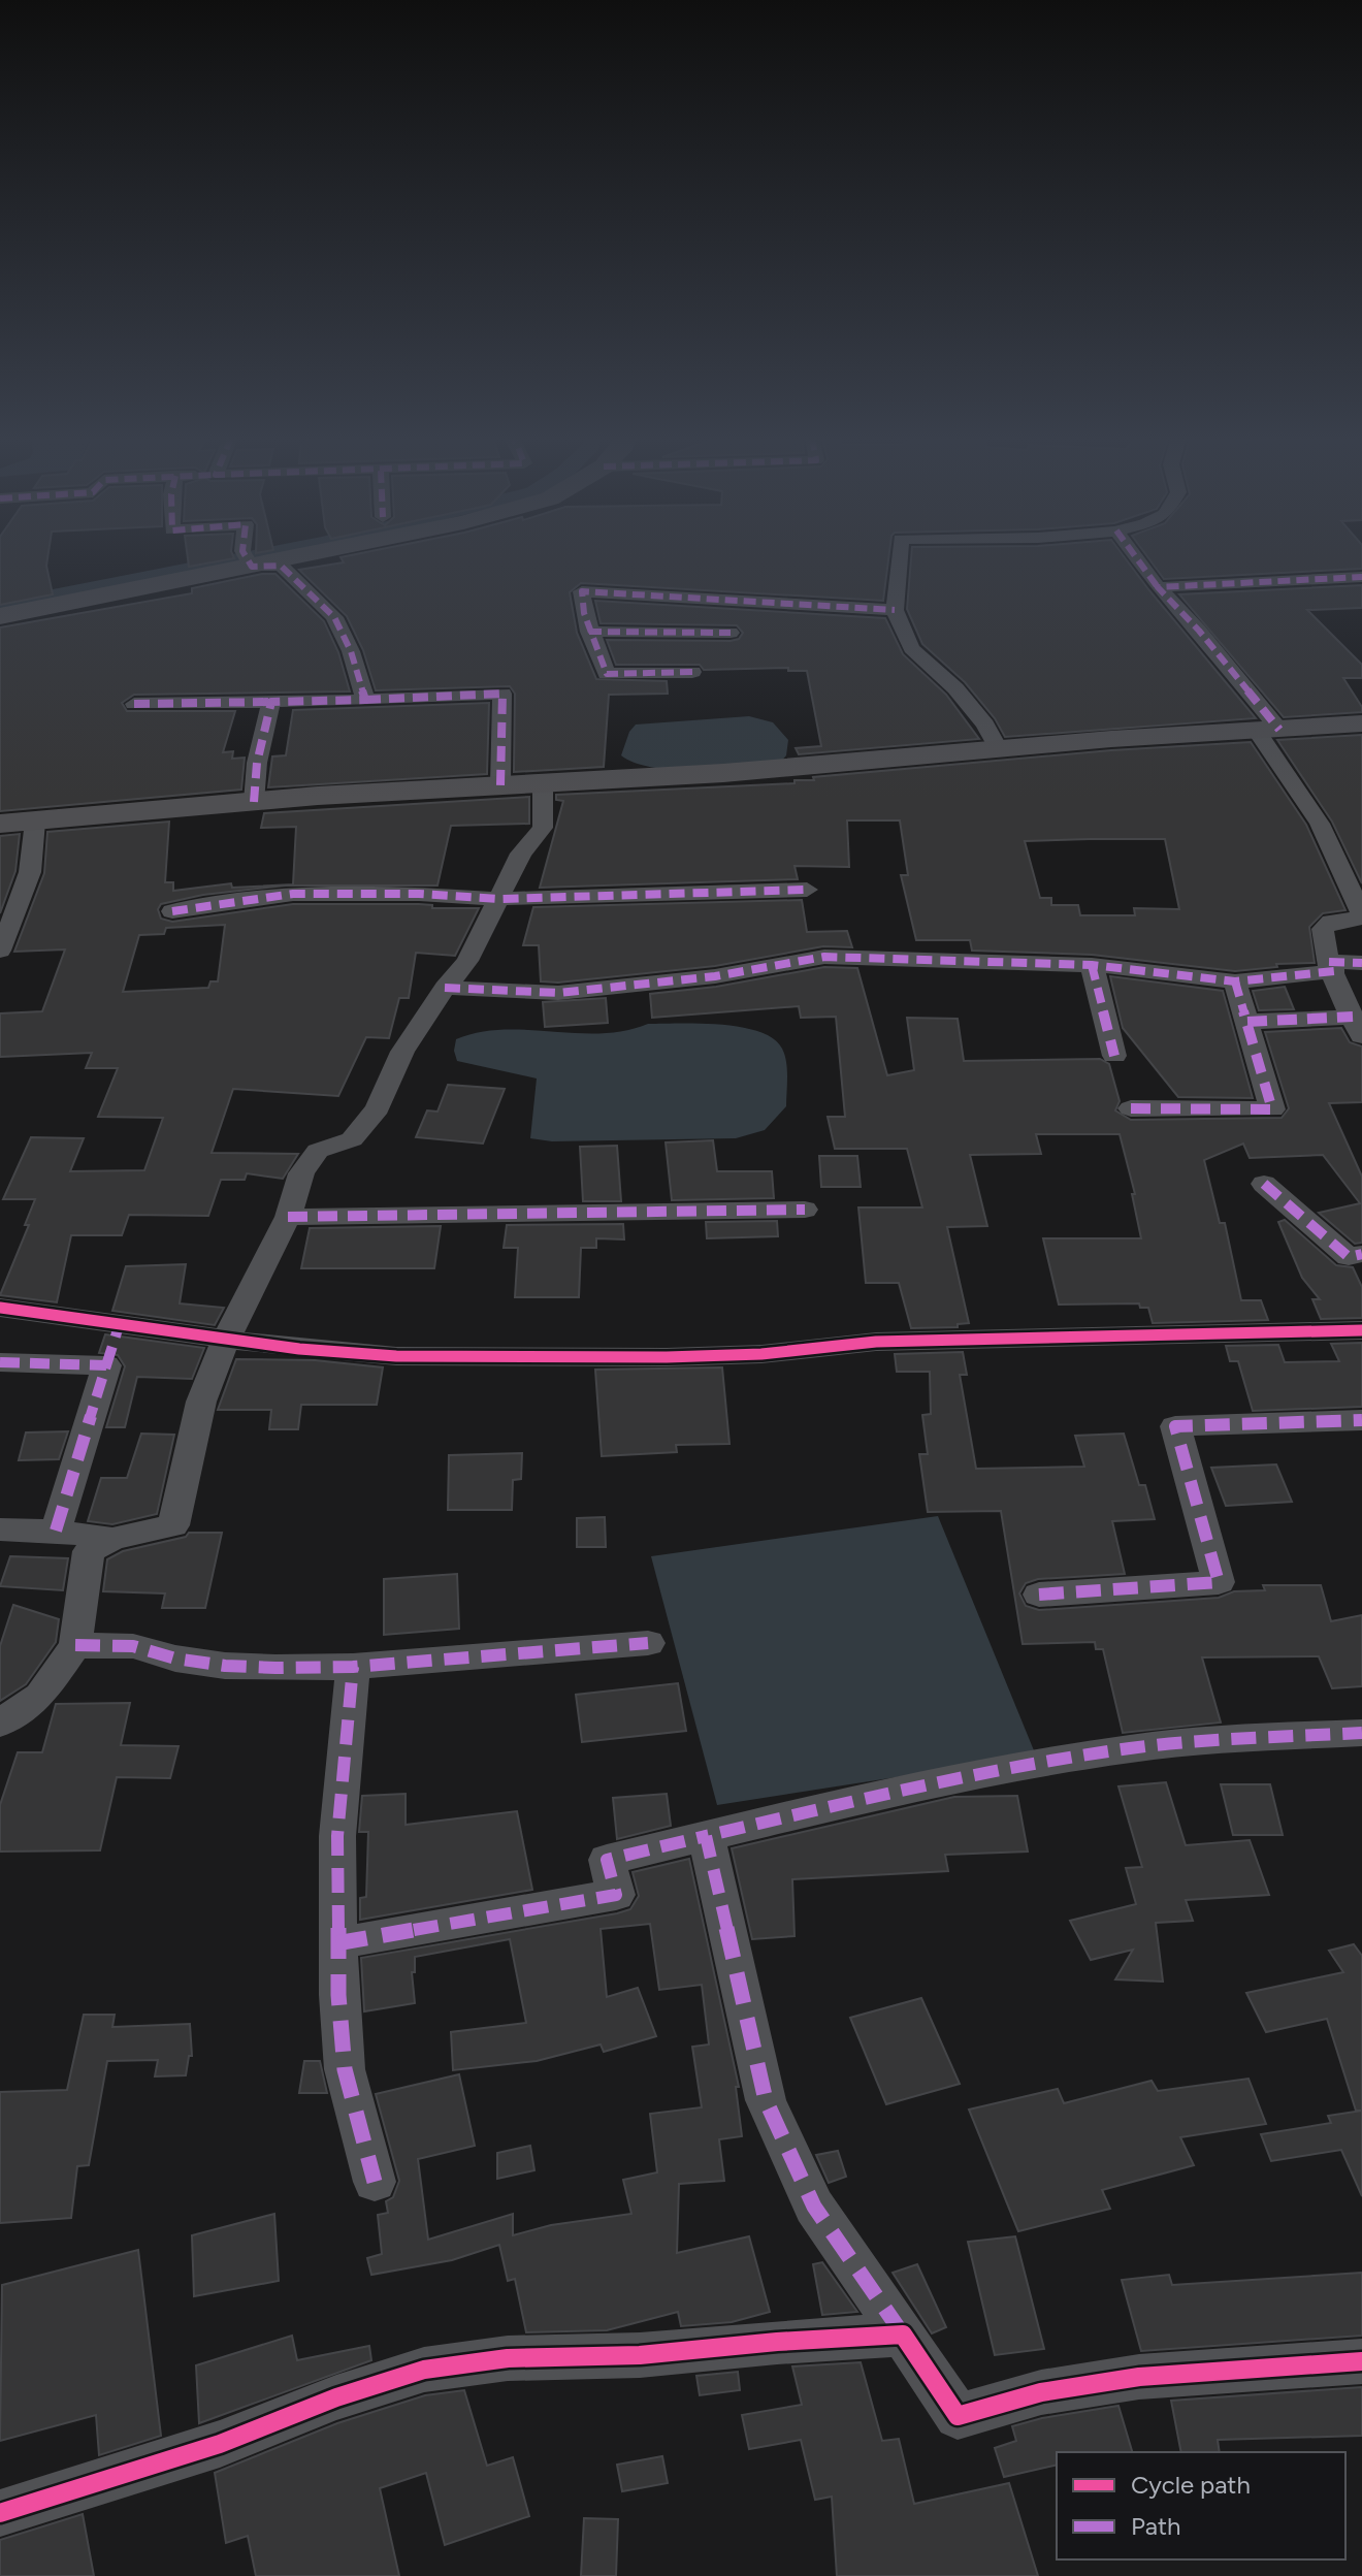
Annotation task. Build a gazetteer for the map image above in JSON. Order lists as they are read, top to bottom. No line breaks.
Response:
{"legend":["Cycle path","Path"]}
